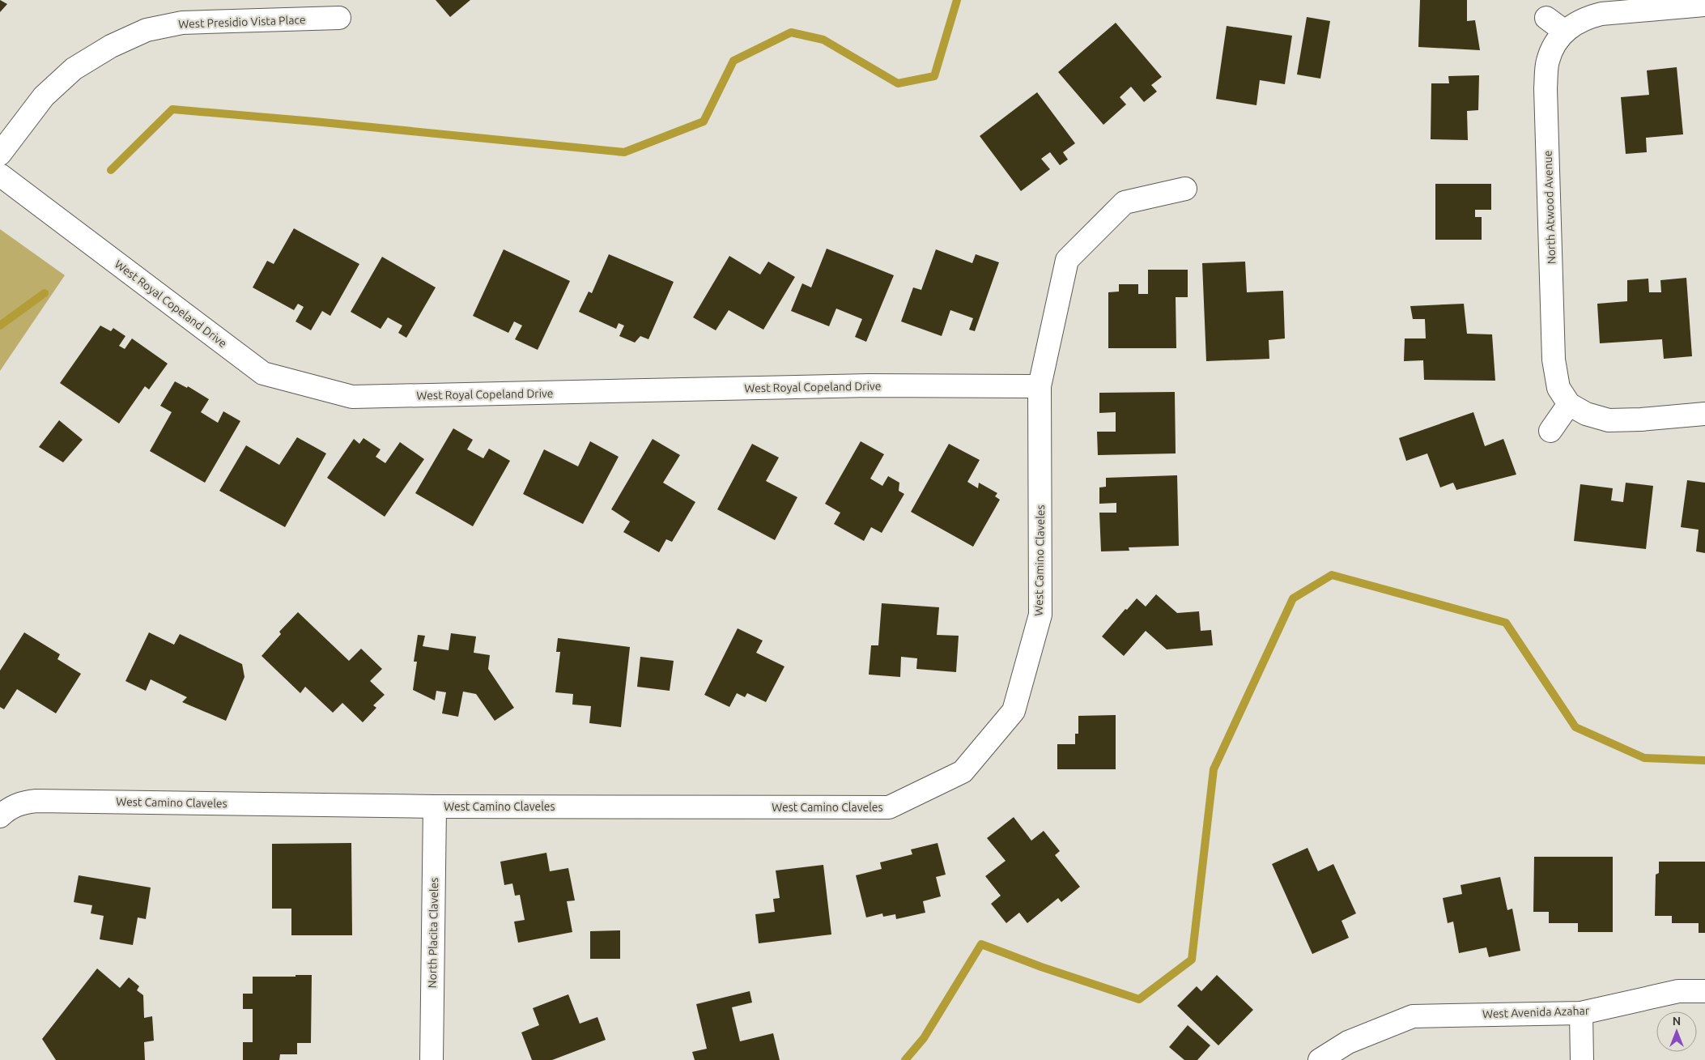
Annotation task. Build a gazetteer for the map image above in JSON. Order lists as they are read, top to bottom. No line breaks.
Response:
{"streets":{"street":["West Presidio Vista Place","North Atwood Avenue","West Royal Copeland Drive","West Camino Claveles","North Placita Claveles","West Avenida Azahar"]},"crossings":[["West Royal Copeland Drive","West Camino Claveles"],["West Camino Claveles","North Placita Claveles"]],"north":"top"}
